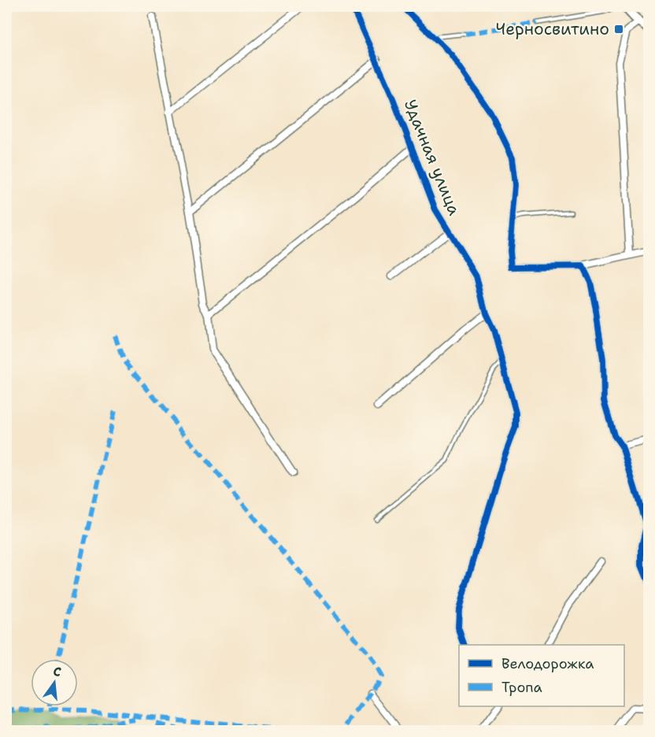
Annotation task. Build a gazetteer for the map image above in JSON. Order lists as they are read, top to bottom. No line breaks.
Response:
{"streets":{"street":["Удачная улица"]},"places":{"transit":["Черносвитино"]},"legend":["Велодорожка","Тропа"],"north":"top"}
